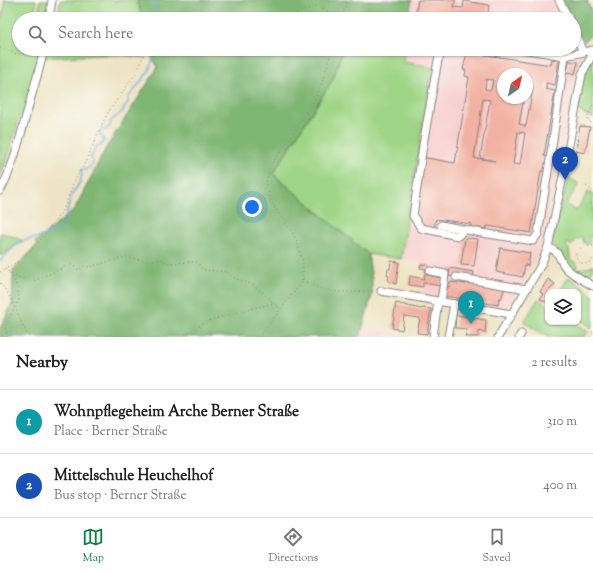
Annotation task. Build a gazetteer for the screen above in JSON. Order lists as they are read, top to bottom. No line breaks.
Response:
{"north":"top right","page":{"search":"Search here","pins":["2","1"],"heading":["Nearby","2 results"],"list":[{"mark":"1","name":"Wohnpflegeheim Arche Berner Straße","note":"Place · Berner Straße","value":"310 m"},{"mark":"2","name":"Mittelschule Heuchelhof","note":"Bus stop · Berner Straße","value":"400 m"}],"nav":["Map","Directions","Saved"]}}
